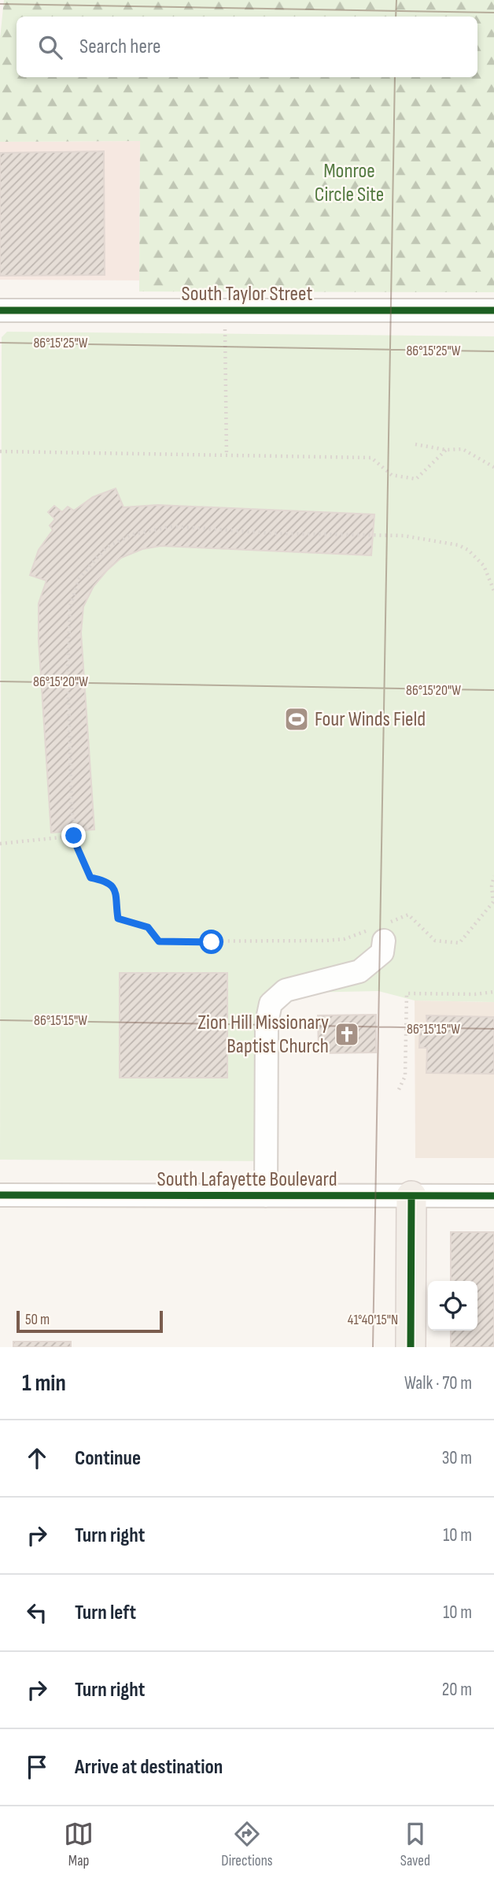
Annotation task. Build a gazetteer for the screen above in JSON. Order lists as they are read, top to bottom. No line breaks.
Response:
{"streets":{"street":["South Taylor Street","South Lafayette Boulevard"]},"parks":["Monroe Circle Site"],"places":{"sports":["Four Winds Field"],"church":["Zion Hill Missionary Baptist Church"]},"scale_bar":"50 m","page":{"search":"Search here","scale":"50 m","heading":["1 min","Walk · 70 m"],"list":[["Continue","30 m"],["Turn right","10 m"],["Turn left","10 m"],["Turn right","20 m"],"Arrive at destination"],"nav":["Map","Directions","Saved"]},"coordinates":["86°15'25\"W","86°15'20\"W","86°15'15\"W","41°40'15\"N"]}
